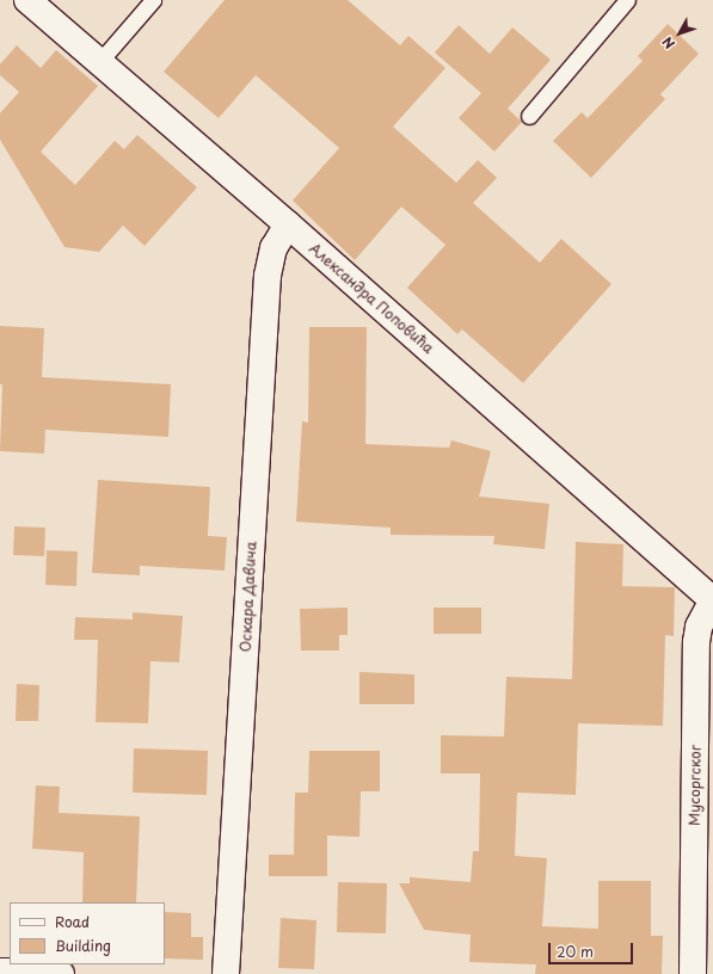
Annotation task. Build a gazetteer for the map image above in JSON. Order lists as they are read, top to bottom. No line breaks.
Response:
{"streets":{"street":["Александра Поповића","Оскара Давича","Мусоргског"]},"crossings":[["Александра Поповића","Оскара Давича"],["Александра Поповића","Мусоргског"]],"legend":["Road","Building"],"scale_bar":"20 m","north":"bottom left"}
